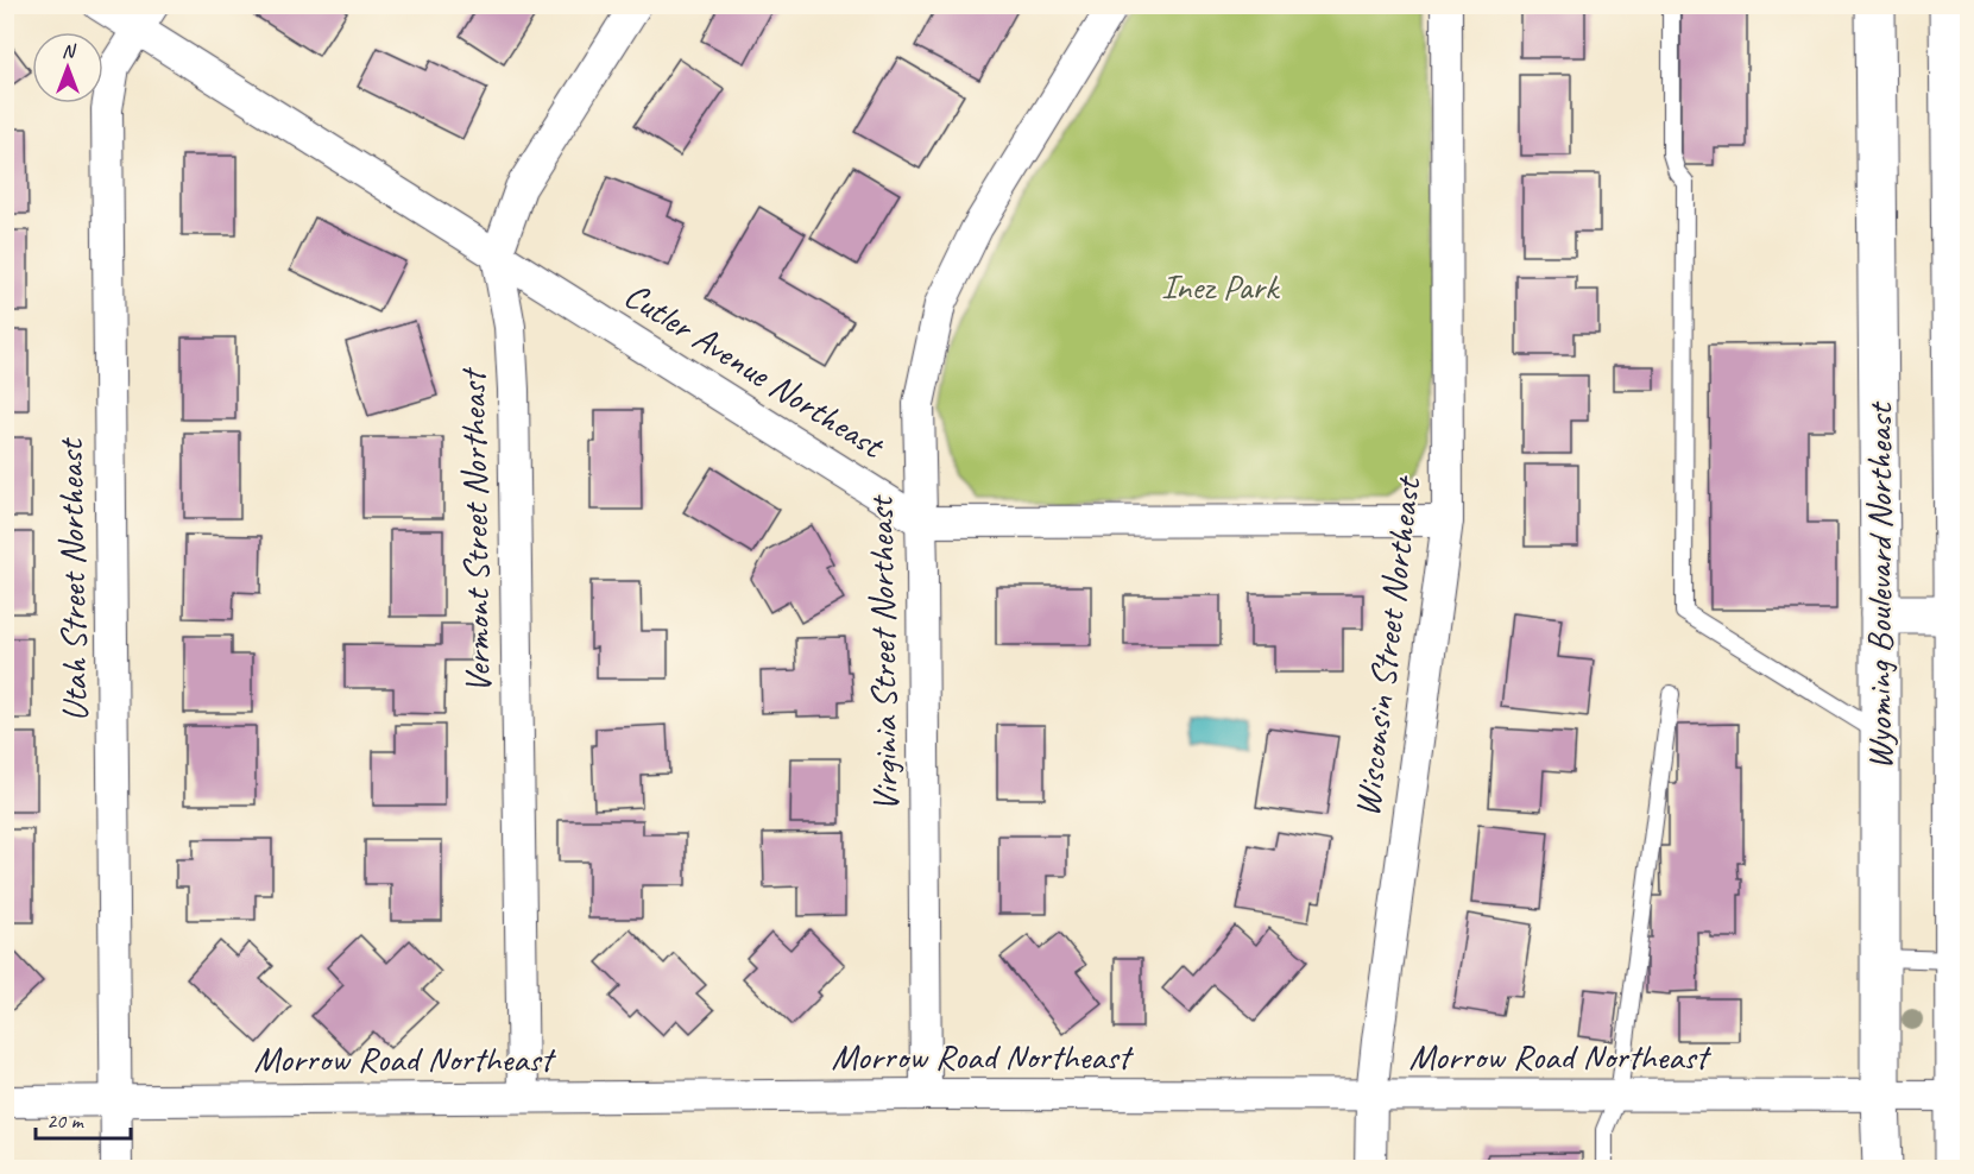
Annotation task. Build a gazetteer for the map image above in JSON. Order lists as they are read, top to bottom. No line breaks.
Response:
{"streets":{"main road":["Wyoming Boulevard Northeast"],"street":["Cutler Avenue Northeast","Vermont Street Northeast","Utah Street Northeast","Wisconsin Street Northeast","Virginia Street Northeast","Morrow Road Northeast"]},"crossings":[["Cutler Avenue Northeast","Vermont Street Northeast"],["Cutler Avenue Northeast","Utah Street Northeast"],["Cutler Avenue Northeast","Virginia Street Northeast"],["Vermont Street Northeast","Morrow Road Northeast"],["Utah Street Northeast","Morrow Road Northeast"],["Wyoming Boulevard Northeast","Morrow Road Northeast"],["Wisconsin Street Northeast","Morrow Road Northeast"],["Virginia Street Northeast","Morrow Road Northeast"]],"parks":["Inez Park"],"scale_bar":"20 m","north":"top"}
